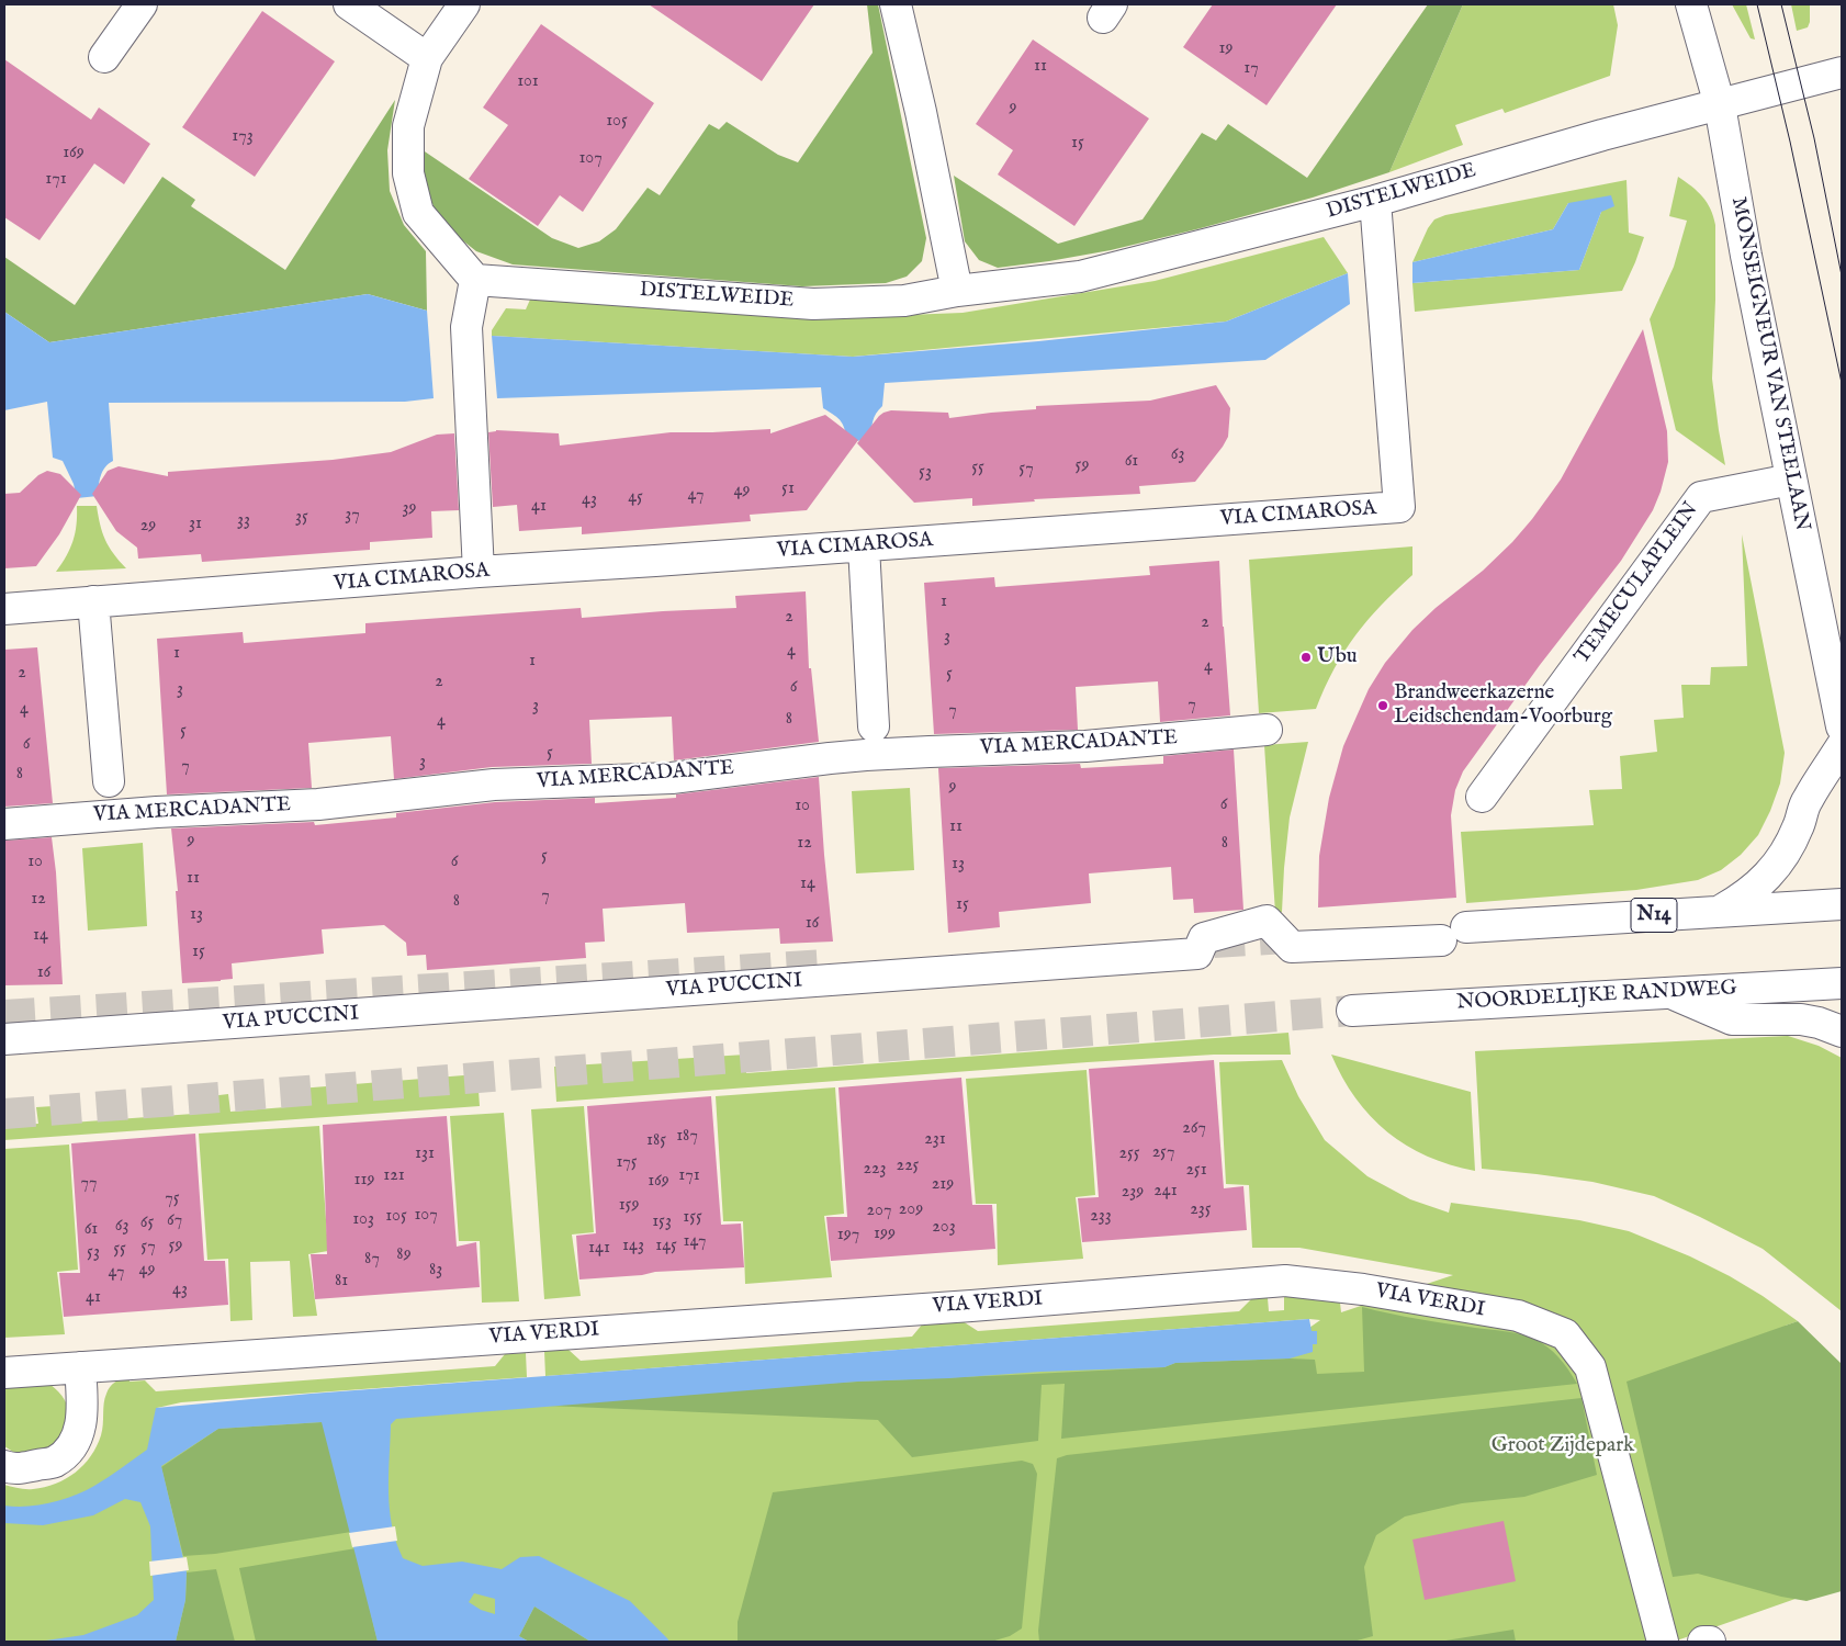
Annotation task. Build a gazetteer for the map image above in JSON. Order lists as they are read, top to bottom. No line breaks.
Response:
{"streets":{"street":["DISTELWEIDE","MONSEIGNEUR VAN STEELAAN","VIA CIMAROSA","TEMECULAPLEIN","VIA MERCADANTE","N14","VIA PUCCINI","NOORDELIJKE RANDWEG","VIA VERDI"]},"crossings":[["DISTELWEIDE","MONSEIGNEUR VAN STEELAAN"],["DISTELWEIDE","VIA CIMAROSA"],["MONSEIGNEUR VAN STEELAAN","TEMECULAPLEIN"],["N14","VIA PUCCINI"]],"parks":["Groot Zijdepark"],"places":["Ubu","Brandweerkazerne Leidschendam-Voorburg"],"house_numbers":["19","11","17","101","9","105","173","15","169","107","171","63","61","59","55","57","53","51","49","47","45","43","41","39","37","35","33","31","29","1","2","2","3","4","1","1","4","2","5","2","6","3","7","3","4","7","8","4","5","6","5","3","7","8","9","6","10","11","9","12","8","5","10","6","13","11","14","7","12","8","15","13","16","14","15","16","267","187","231","185","257","131","255","175","225","223","251","121","171","119","169","77","219","241","239","75","159","209","235","207","107","105","233","155","103","67","153","65","63","203","61","199","197","147","59","143","145","57","141","55","53","89","87","49","83","47","81","43","41"]}
